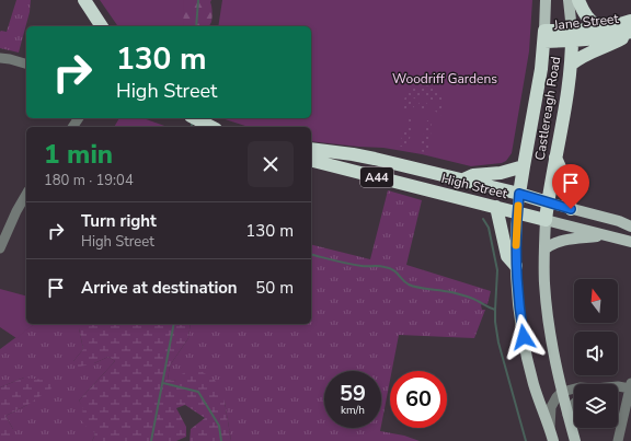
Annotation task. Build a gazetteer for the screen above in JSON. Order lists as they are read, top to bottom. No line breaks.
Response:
{"streets":{"highway":["Jane Street","Castlereagh Road","A44","High Street"]},"crossings":[["Jane Street","Castlereagh Road"],["Castlereagh Road","High Street"]],"parks":["Woodriff Gardens"],"north":"top","page":{"turn":["130 m","High Street"],"heading":["1 min","180 m · 19:04"],"list":[{"name":"Turn right","note":"High Street","value":"130 m"},{"name":"Arrive at destination","value":"50 m"}],"speed":"59 km/h","limit":"60"}}
